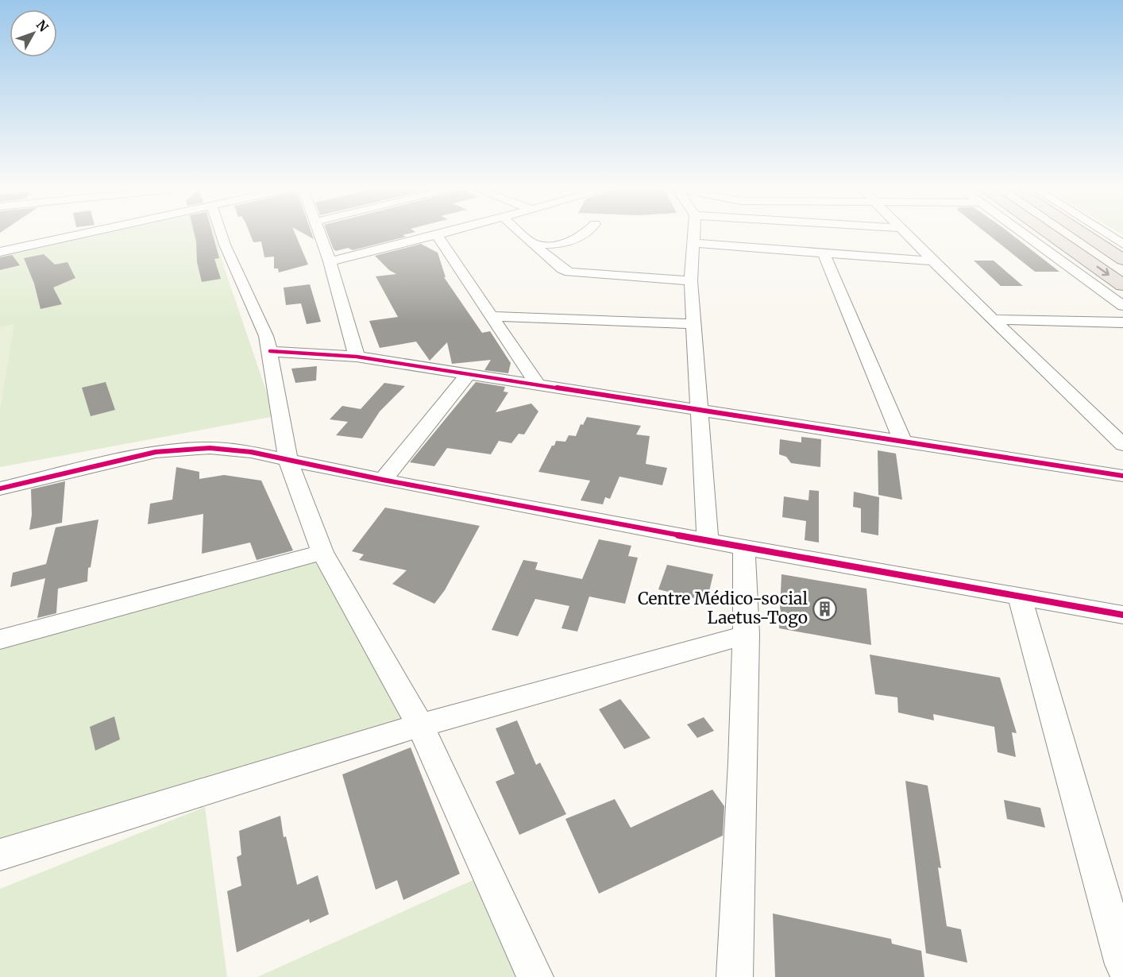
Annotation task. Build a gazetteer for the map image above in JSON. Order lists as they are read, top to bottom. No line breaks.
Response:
{"places":{"building":["Centre Médico-social Laetus-Togo"]},"north":"top right"}
